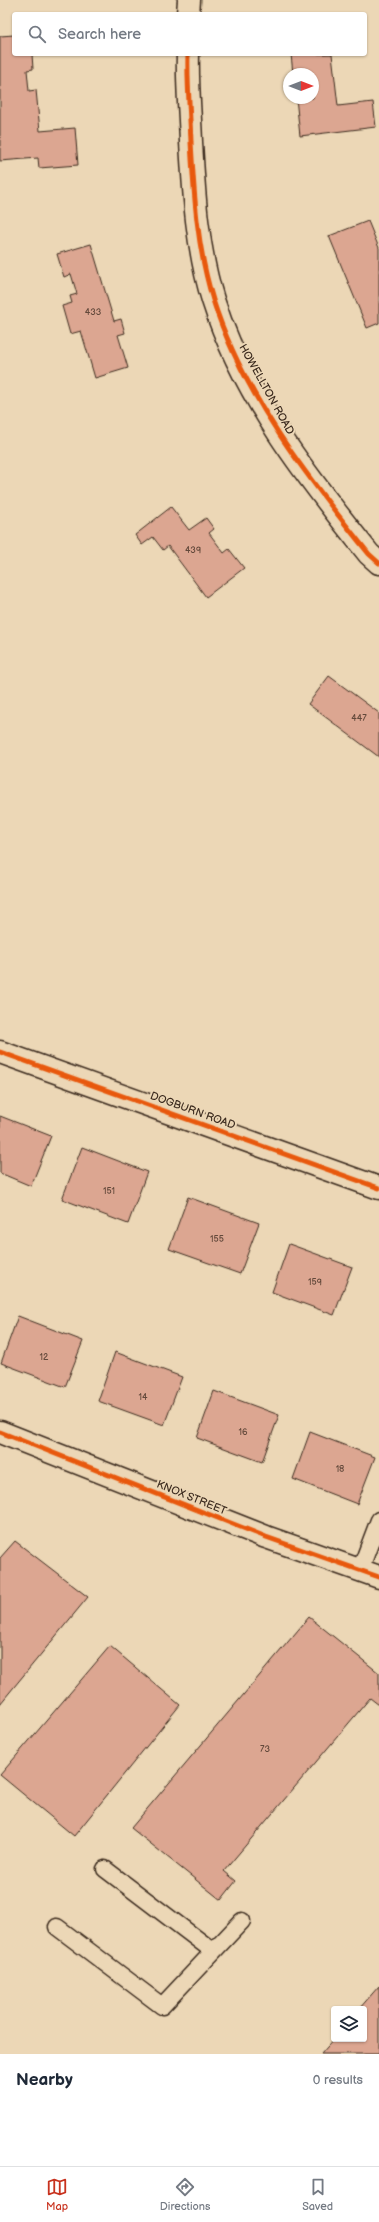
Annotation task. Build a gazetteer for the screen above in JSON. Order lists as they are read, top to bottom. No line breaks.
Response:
{"streets":{"street":["HOWELLTON ROAD","DOGBURN ROAD","KNOX STREET"]},"house_numbers":["433","439","447","151","155","159","12","14","16","18","73"],"north":"right","page":{"search":"Search here","heading":["Nearby","0 results"],"nav":["Map","Directions","Saved"]}}
